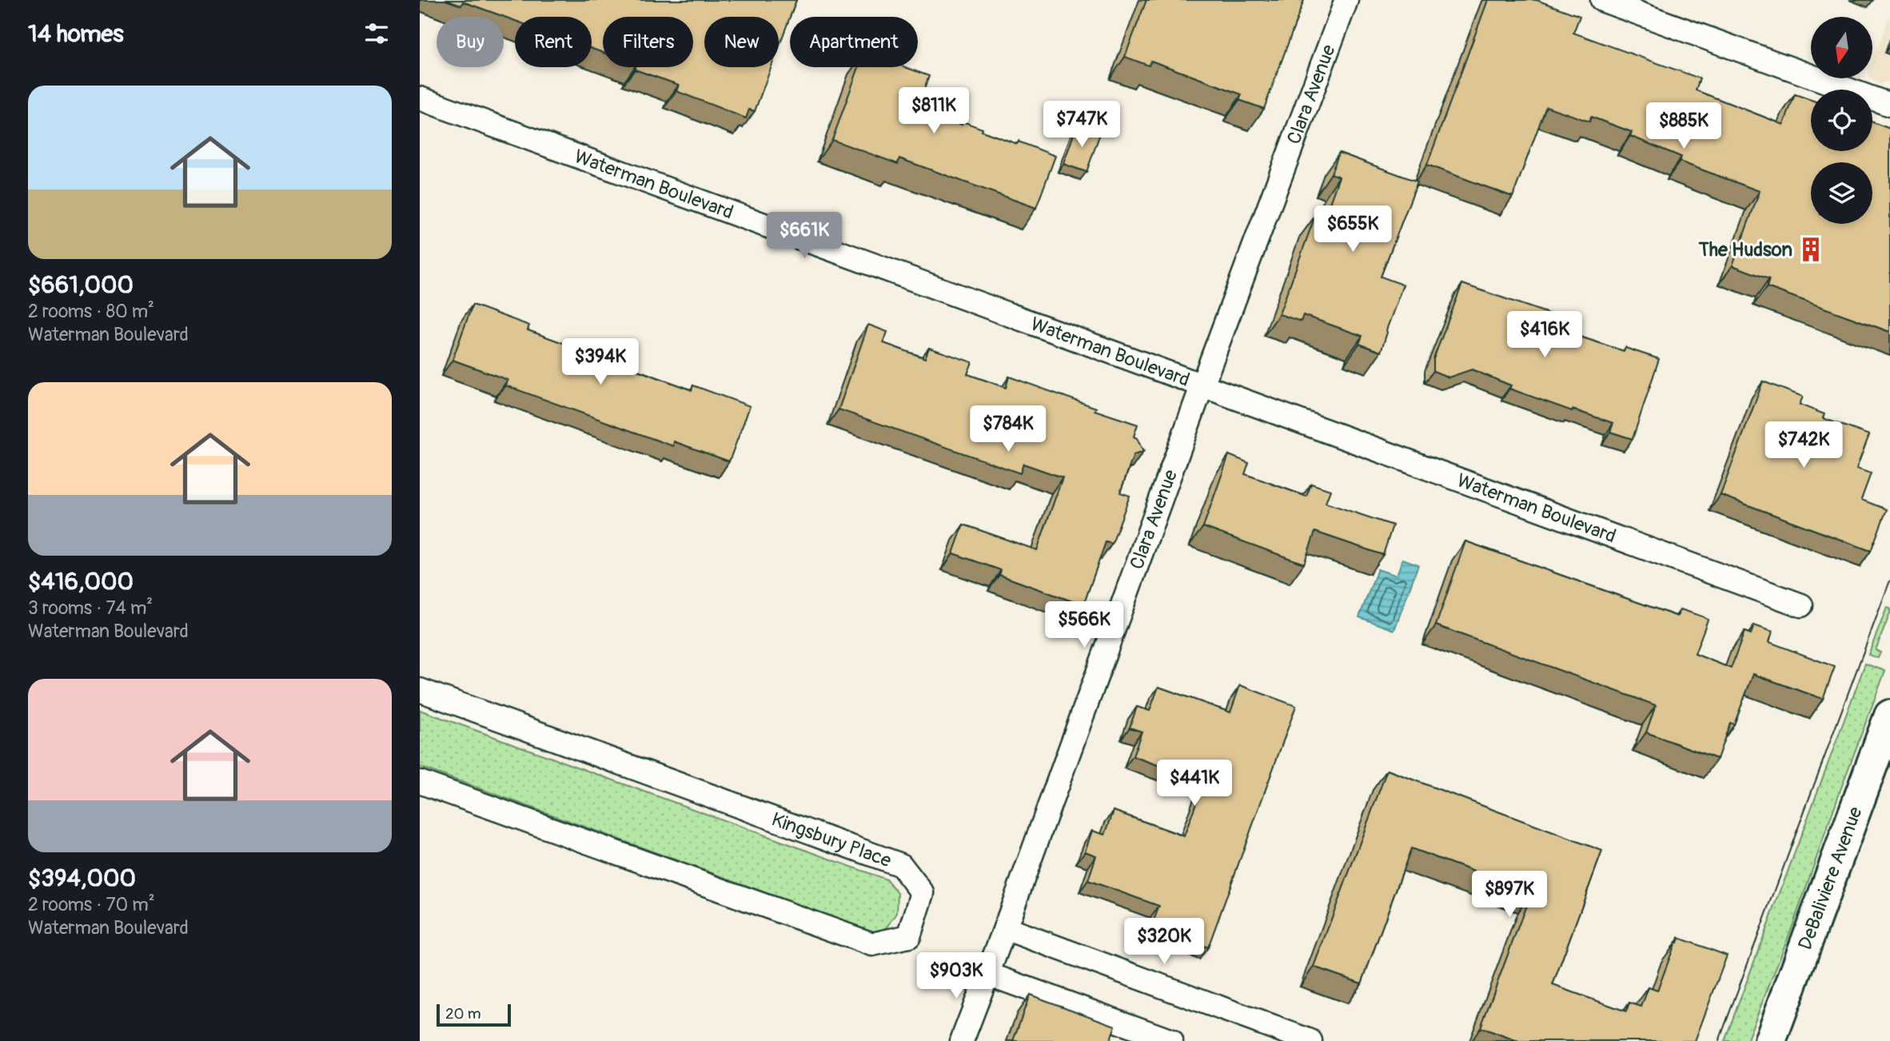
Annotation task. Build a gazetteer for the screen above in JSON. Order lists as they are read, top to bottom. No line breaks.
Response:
{"streets":{"main road":["DeBaliviere Avenue"],"street":["Clara Avenue","Waterman Boulevard","Kingsbury Place"]},"crossings":[["Clara Avenue","Waterman Boulevard"]],"places":{"building":["The Hudson"]},"scale_bar":"20 m","north":"bottom","page":{"heading":"14 homes","chip":["Buy","Rent","Filters","New","Apartment"],"list":[{"name":"$661,000","note":"2 rooms · 80 m² · Waterman Boulevard"},{"name":"$416,000","note":"3 rooms · 74 m² · Waterman Boulevard"},{"name":"$394,000","note":"2 rooms · 70 m² · Waterman Boulevard"}],"price":["$811K","$747K","$885K","$655K","$661K","$416K","$394K","$784K","$742K","$566K","$441K","$897K","$320K","$903K"],"scale":"20 m"}}
